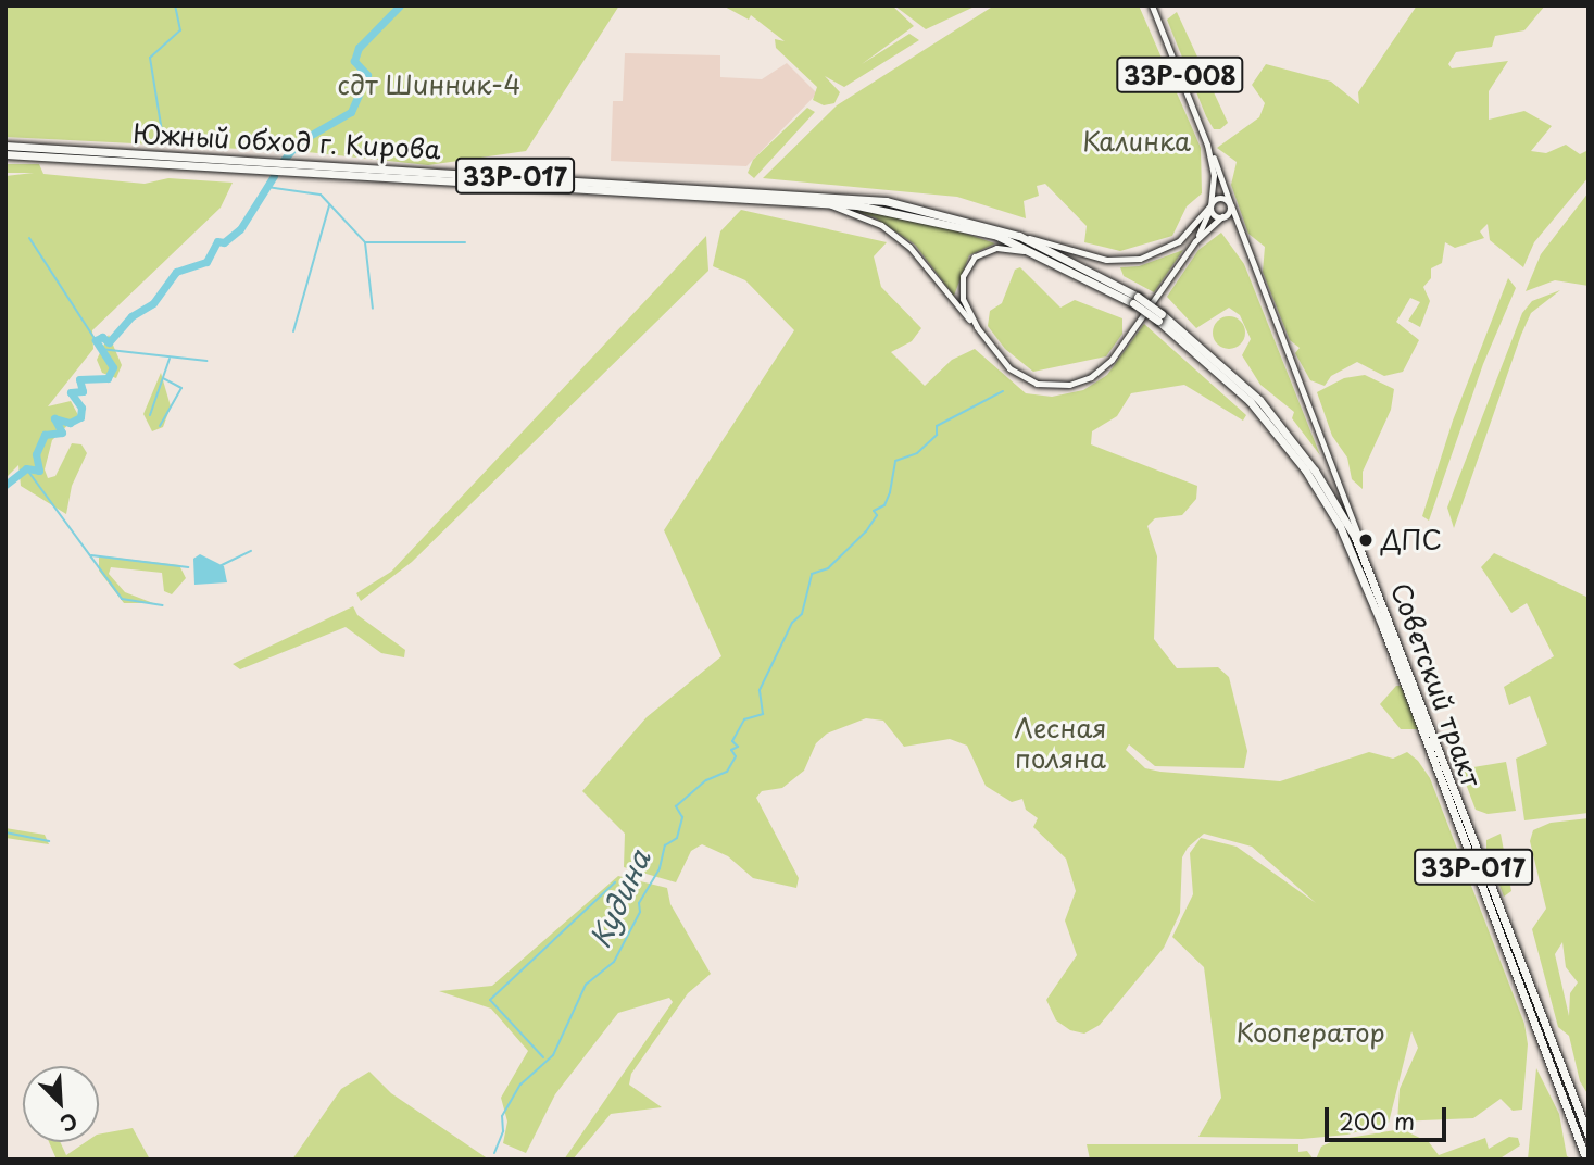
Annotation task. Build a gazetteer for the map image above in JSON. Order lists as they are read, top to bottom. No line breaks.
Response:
{"streets":{"highway":["Южный обход г. Кирова","33Р-017","Советский тракт"],"main road":["33Р-008"]},"crossings":[["33Р-008","Советский тракт"],["Южный обход г. Кирова","Советский тракт"]],"water":["Кудина"],"parks":["сдт Шинник-4","Калинка","Лесная поляна","Кооператор"],"places":["ДПС"],"scale_bar":"200 m","north":"bottom right"}
